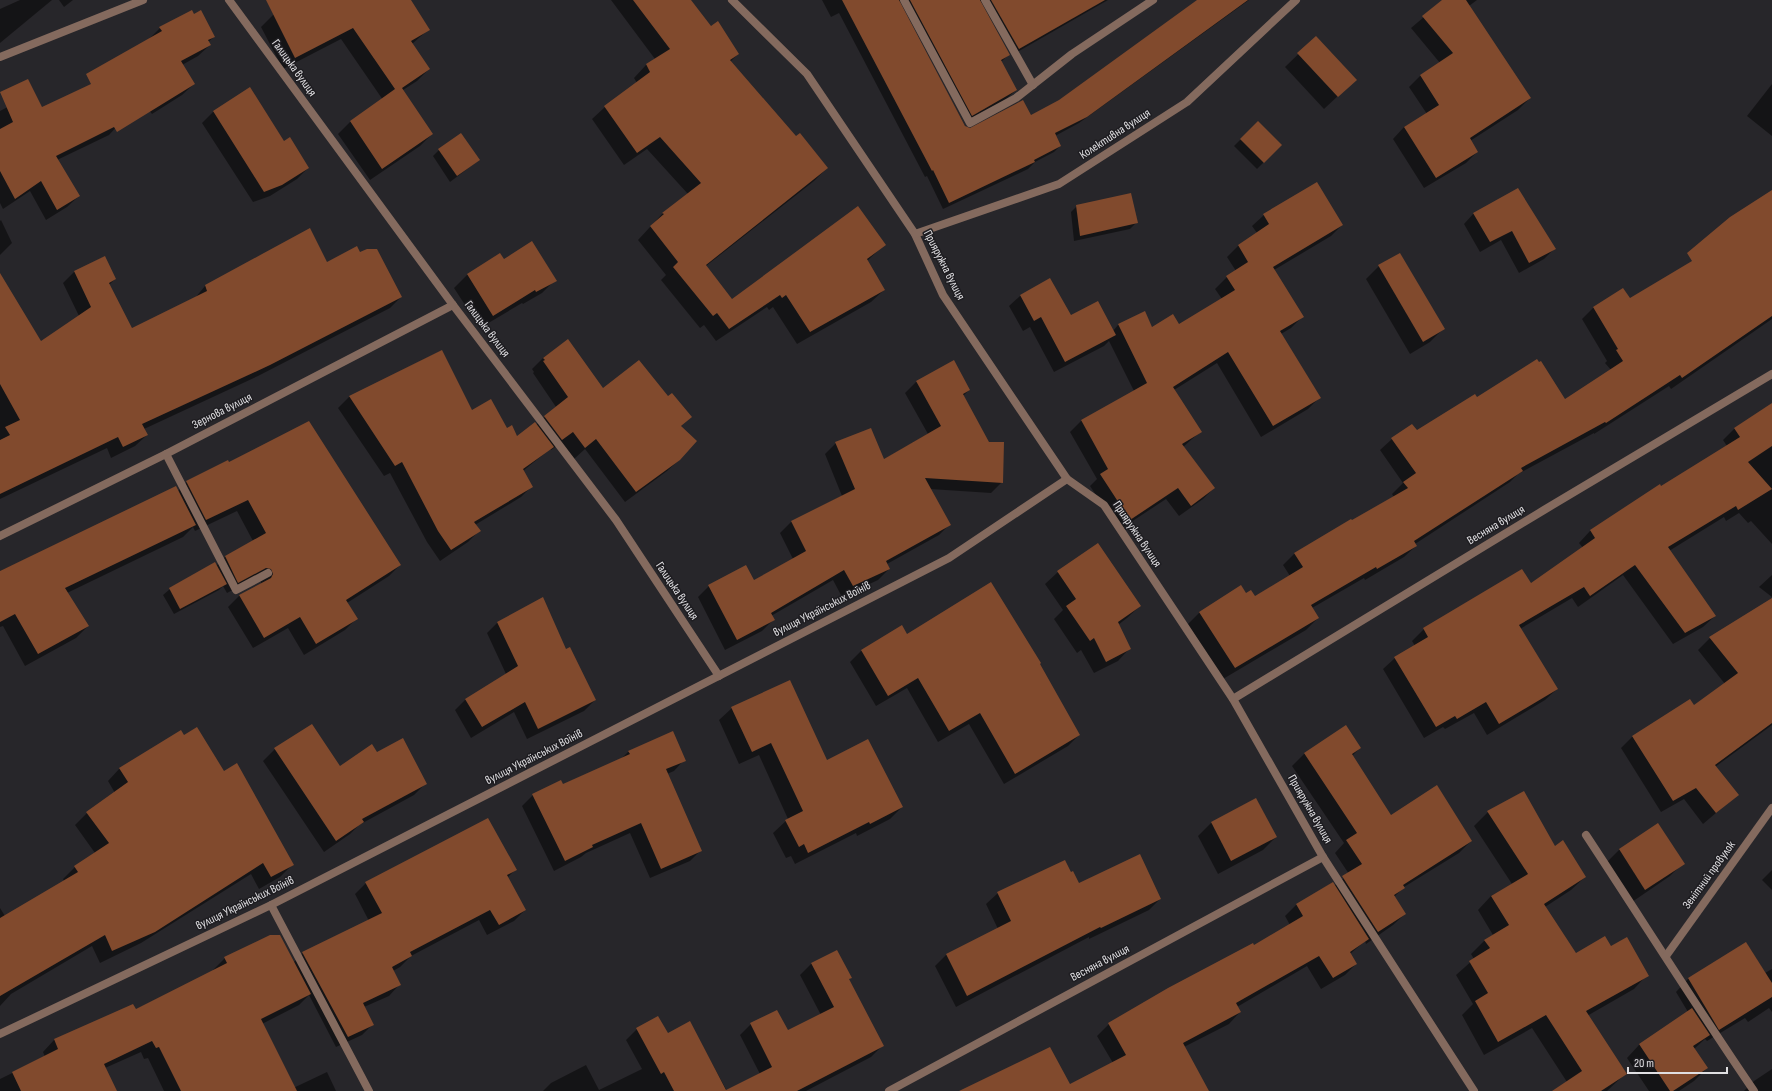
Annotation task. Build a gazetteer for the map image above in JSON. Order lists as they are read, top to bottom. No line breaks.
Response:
{"streets":{"street":["Галицька вулиця","Колективна вулиця","Прияружна вулиця","Зернова вулиця","Весняна вулиця","вулиця Українських Воїнів","Зенітний провулок"]},"crossings":[["Галицька вулиця","Зернова вулиця"],["Галицька вулиця","вулиця Українських Воїнів"],["Колективна вулиця","Прияружна вулиця"],["Прияружна вулиця","Весняна вулиця"],["Прияружна вулиця","вулиця Українських Воїнів"]],"scale_bar":"20 m"}
